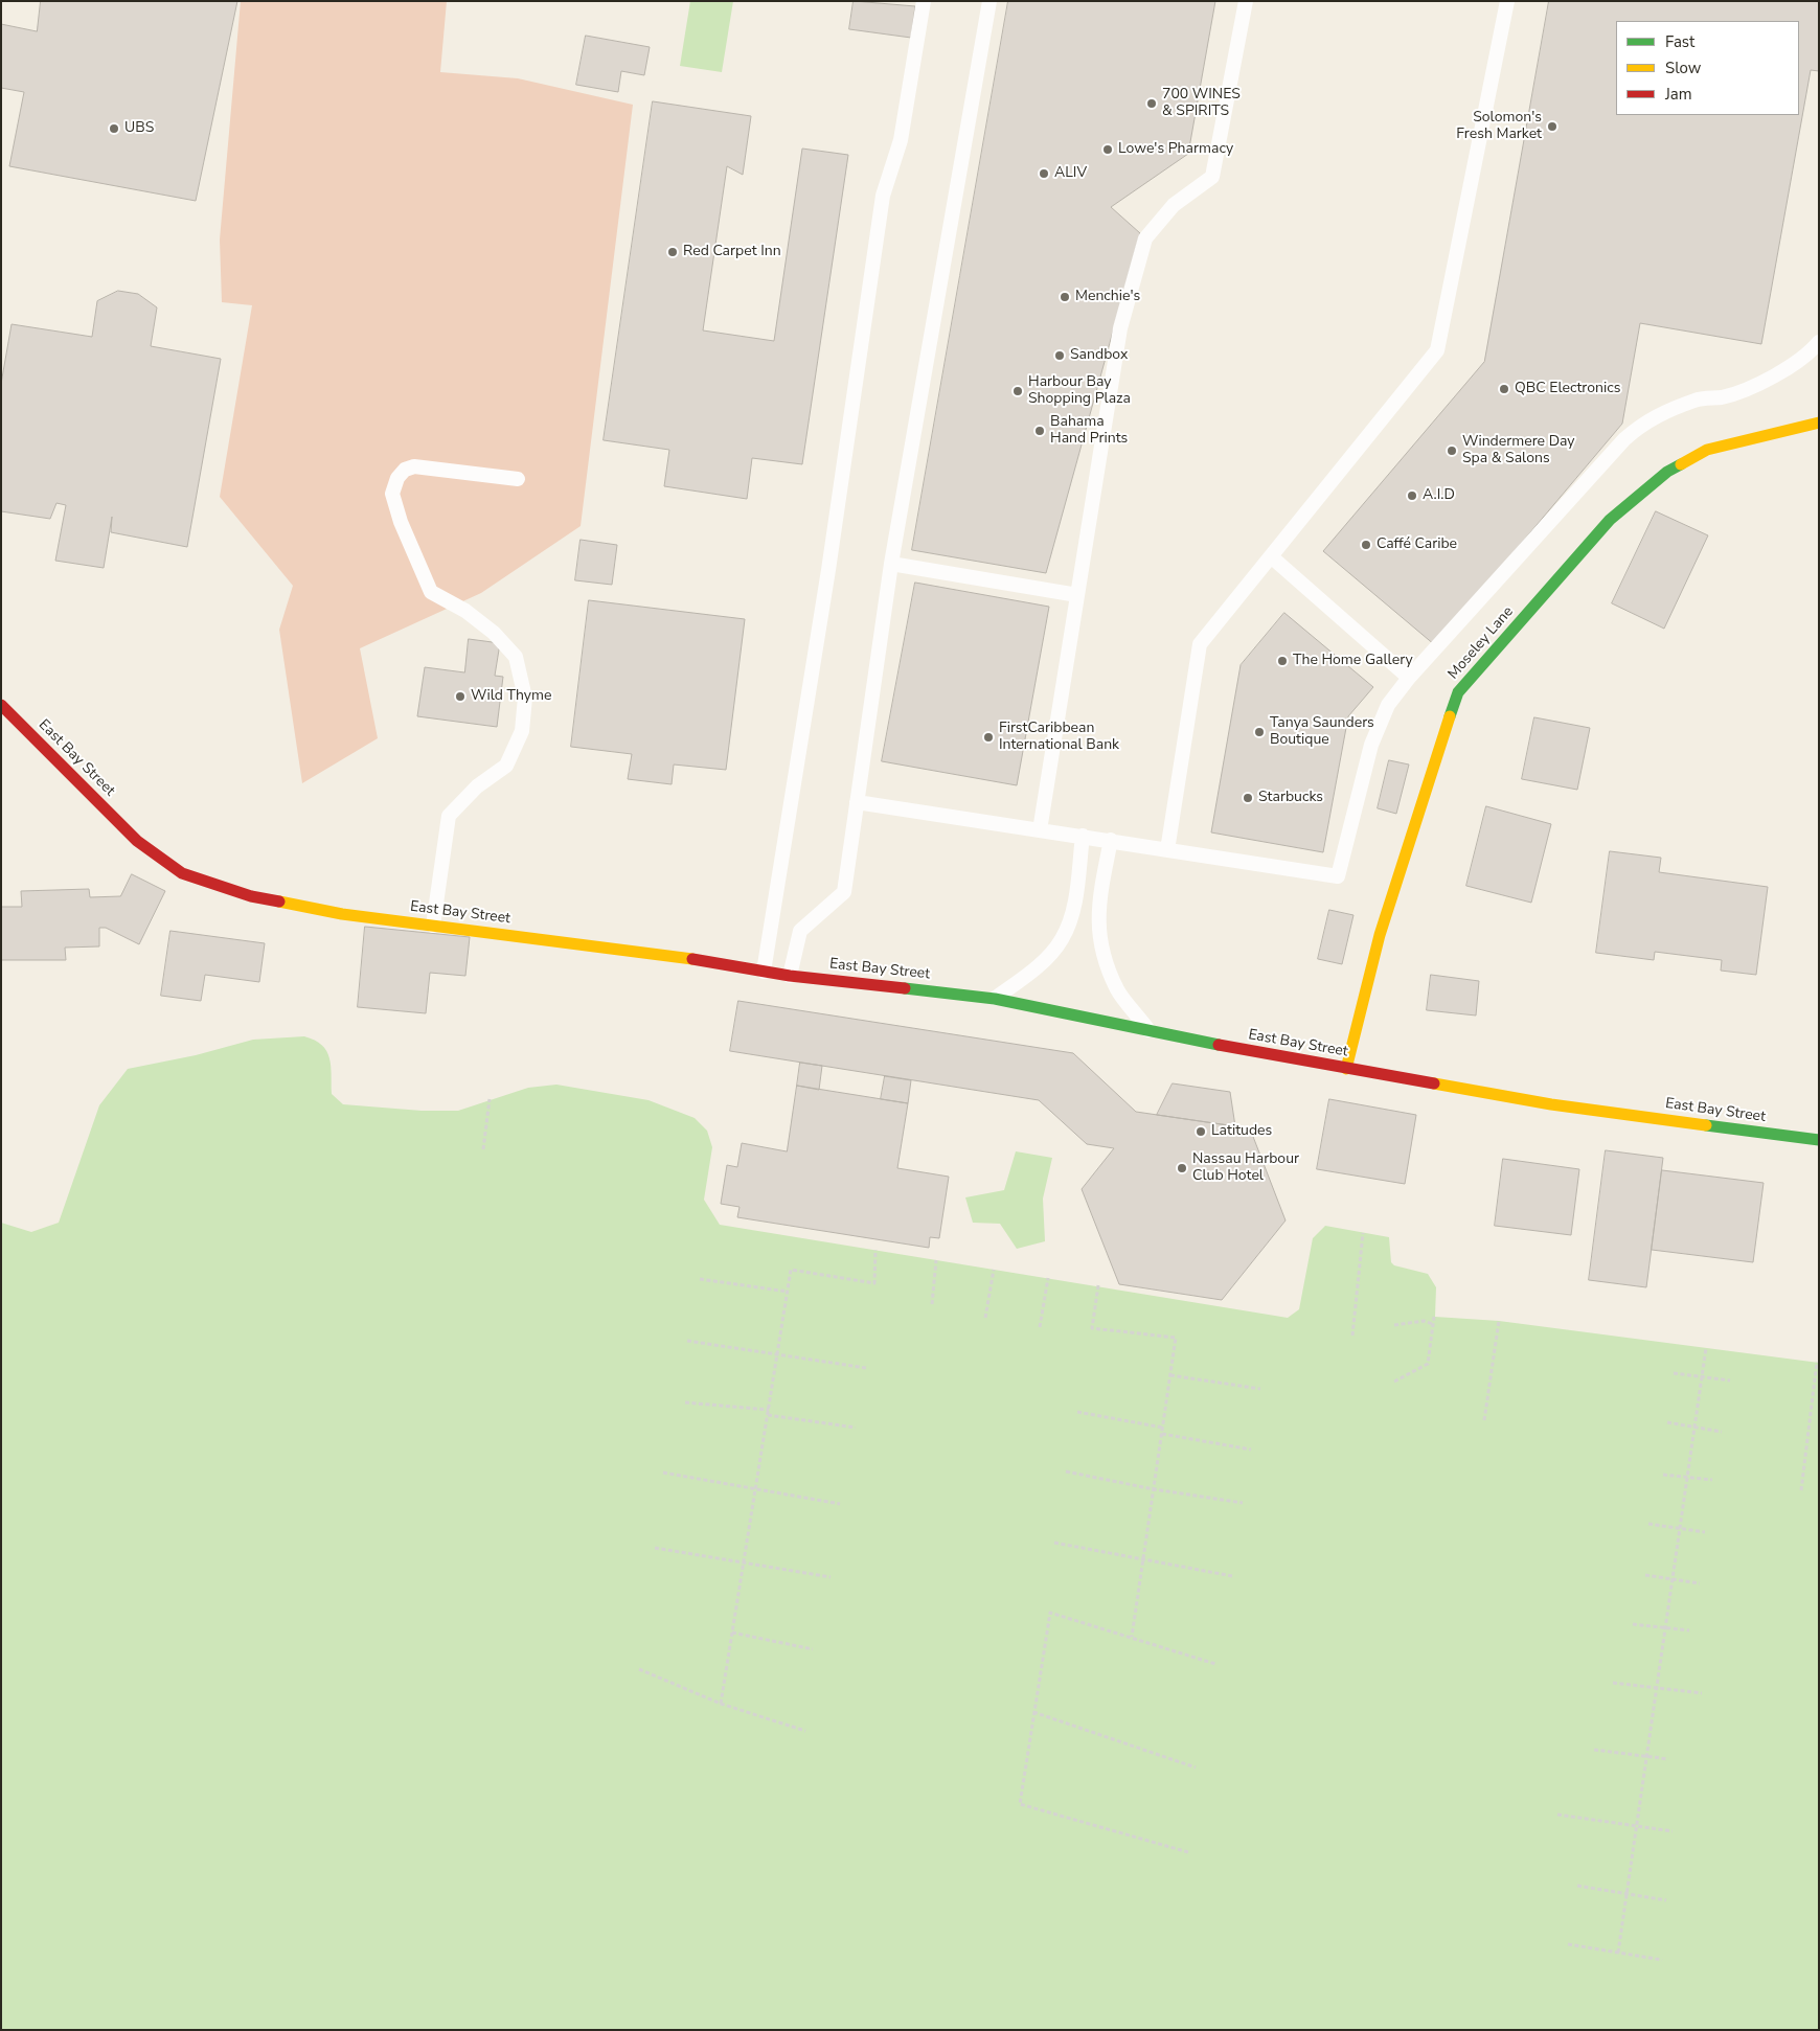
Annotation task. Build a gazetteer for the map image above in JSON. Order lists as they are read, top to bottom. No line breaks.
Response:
{"streets":{"main road":["Moseley Lane","East Bay Street"]},"crossings":[["Moseley Lane","East Bay Street"]],"places":["700 WINES & SPIRITS","Solomon's Fresh Market","UBS","Lowe's Pharmacy","ALIV","Red Carpet Inn","Menchie's","Sandbox","QBC Electronics","Harbour Bay Shopping Plaza","Bahama Hand Prints","Windermere Day Spa & Salons","A.I.D","Caffé Caribe","The Home Gallery","Wild Thyme","Tanya Saunders Boutique","FirstCaribbean International Bank","Starbucks","Latitudes","Nassau Harbour Club Hotel"],"legend":["Fast","Slow","Jam"]}
